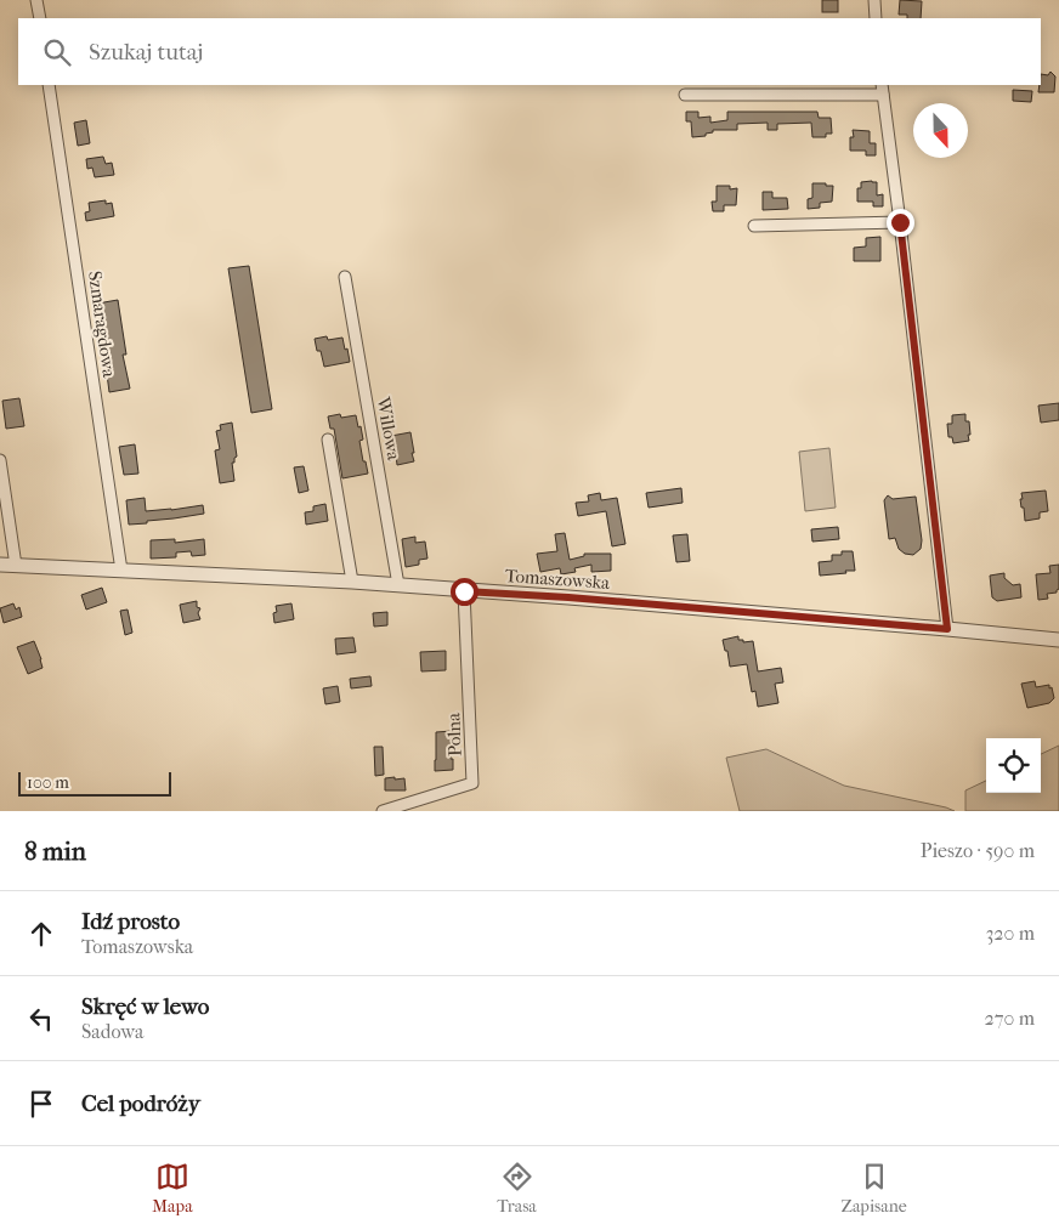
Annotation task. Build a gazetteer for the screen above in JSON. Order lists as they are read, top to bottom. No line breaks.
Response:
{"streets":{"street":["Szmaragdowa","Willowa","Tomaszowska","Polna"]},"crossings":[["Szmaragdowa","Tomaszowska"],["Willowa","Tomaszowska"],["Tomaszowska","Polna"]],"scale_bar":"100 m","north":"bottom","page":{"search":"Szukaj tutaj","scale":"100 m","heading":["8 min","Pieszo · 590 m"],"list":[["Idź prosto","Tomaszowska","320 m"],["Skręć w lewo","Sadowa","270 m"],"Cel podróży"],"nav":["Mapa","Trasa","Zapisane"]}}
